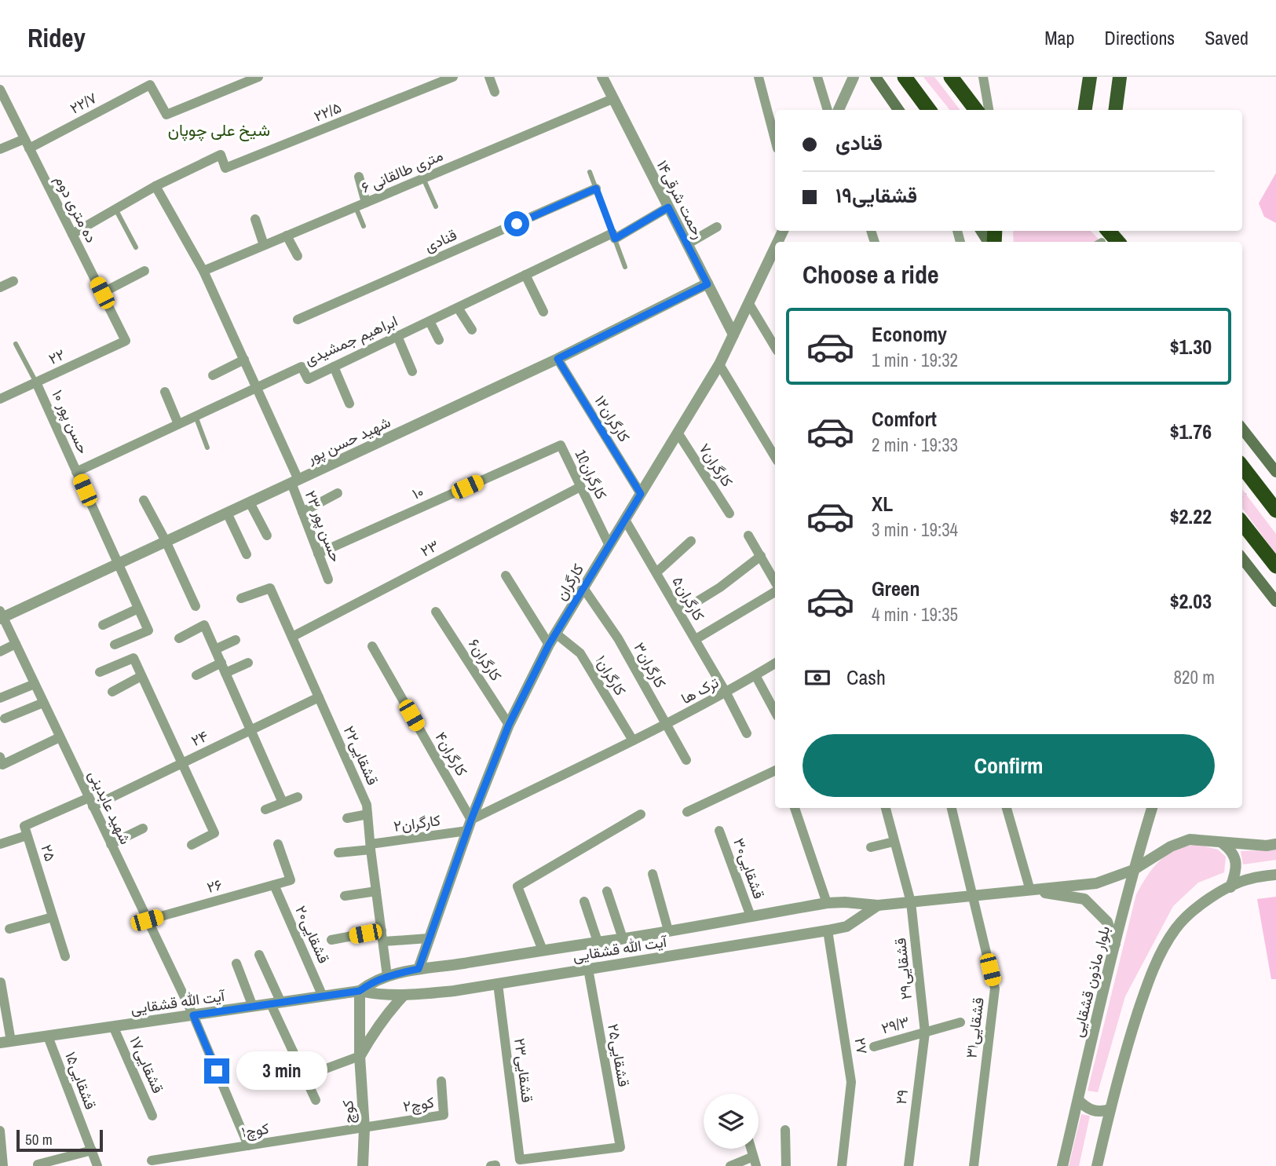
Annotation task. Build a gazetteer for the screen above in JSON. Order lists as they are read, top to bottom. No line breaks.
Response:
{"streets":{"street":["۲۲/۷","۲۲/۵","۶ متری طالقانی","۱۴رحمت شرقی","ده متری دوم","قنادی","ابراهیم جمشیدی","۲۲","۱۲کارگران","۱۰ حسن پور","شهید حسن پور","کارگران۷","10کارگران","۱۰","۲۳ حسن پور","۲۳","کارگران","کارگران۵","۶کارگران","کارگران۳","۱کارگران","ترک ها","۲۴","کارگران۴","۲۲قشقایی","شهید عابدینی","کارگران۲","۲۵","قشقایی۳۰","۲۶","۲۰قشقایی","آیت الله قشقایی","قشقایی۲۹","بلوار ماذون قشقایی","۲۹/۳","۳۱قشقایی","۲۷","قشقایی۲۵","۱۷قشقایی","قشقایی۲۳","۱۵قشقایی","۲۹","کوچ۲","کوچ","کوچ۱"]},"crossings":[["۲۲/۷","ده متری دوم"],["۲۲/۵","۲۳ حسن پور"],["۶ متری طالقانی","۱۴رحمت شرقی"],["۶ متری طالقانی","۲۳ حسن پور"],["۱۴رحمت شرقی","ابراهیم جمشیدی"],["۱۴رحمت شرقی","شهید حسن پور"],["۱۴رحمت شرقی","کارگران"],["ده متری دوم","۲۲"],["ابراهیم جمشیدی","۱۰ حسن پور"],["ابراهیم جمشیدی","۲۳ حسن پور"],["۲۲","۱۰ حسن پور"],["۱۲کارگران","شهید حسن پور"],["۱۲کارگران","کارگران"],["۱۰ حسن پور","شهید حسن پور"],["شهید حسن پور","۲۳ حسن پور"],["شهید حسن پور","شهید عابدینی"],["کارگران۷","کارگران"],["10کارگران","۱۰"],["10کارگران","۲۳"],["10کارگران","کارگران"],["۱۰","۲۳ حسن پور"],["۲۳","۲۲قشقایی"],["کارگران","کارگران۵"],["کارگران","۶کارگران"],["کارگران","کارگران۳"],["کارگران","۱کارگران"],["کارگران","کارگران۴"],["کارگران","کارگران۲"],["کارگران","آیت الله قشقایی"],["کارگران۵","ترک ها"],["کارگران۳","ترک ها"],["۱کارگران","ترک ها"],["۱کارگران","کارگران۲"],["ترک ها","کارگران۲"],["۲۴","۲۲قشقایی"],["۲۴","شهید عابدینی"],["۲۴","۲۵"],["کارگران۴","کارگران۲"],["۲۲قشقایی","کارگران۲"],["۲۲قشقایی","آیت الله قشقایی"],["شهید عابدینی","۲۵"],["شهید عابدینی","۲۶"],["شهید عابدینی","آیت الله قشقایی"],["شهید عابدینی","کوچ۱"],["قشقایی۳۰","آیت الله قشقایی"],["۲۶","۲۰قشقایی"],["۲۰قشقایی","آیت الله قشقایی"],["آیت الله قشقایی","قشقایی۲۹"],["آیت الله قشقایی","۳۱قشقایی"],["آیت الله قشقایی","۲۷"],["آیت الله قشقایی","قشقایی۲۵"],["آیت الله قشقایی","۱۷قشقایی"],["آیت الله قشقایی","قشقایی۲۳"],["آیت الله قشقایی","۱۵قشقایی"],["آیت الله قشقایی","کوچ"],["قشقایی۲۹","۲۹/۳"],["قشقایی۲۹","۲۹"],["۲۹/۳","۲۹"],["قشقایی۲۵","قشقایی۲۳"],["کوچ۲","کوچ"],["کوچ۲","کوچ۱"],["کوچ","کوچ۱"]],"districts":["شیخ علی چوپان"],"scale_bar":"50 m","page":{"header":"Ridey","nav":["Map","Directions","Saved"],"banner":["قنادی","۱۹قشقایی"],"heading":"Choose a ride","list":[{"name":"Economy","note":"1 min · 19:32","value":"$1.30"},{"name":"Comfort","note":"2 min · 19:33","value":"$1.76"},{"name":"XL","note":"3 min · 19:34","value":"$2.22"},{"name":"Green","note":"4 min · 19:35","value":"$2.03"}],"pay":["Cash","820 m"],"buttons":"Confirm","bubble":"3 min","scale":"50 m"}}
